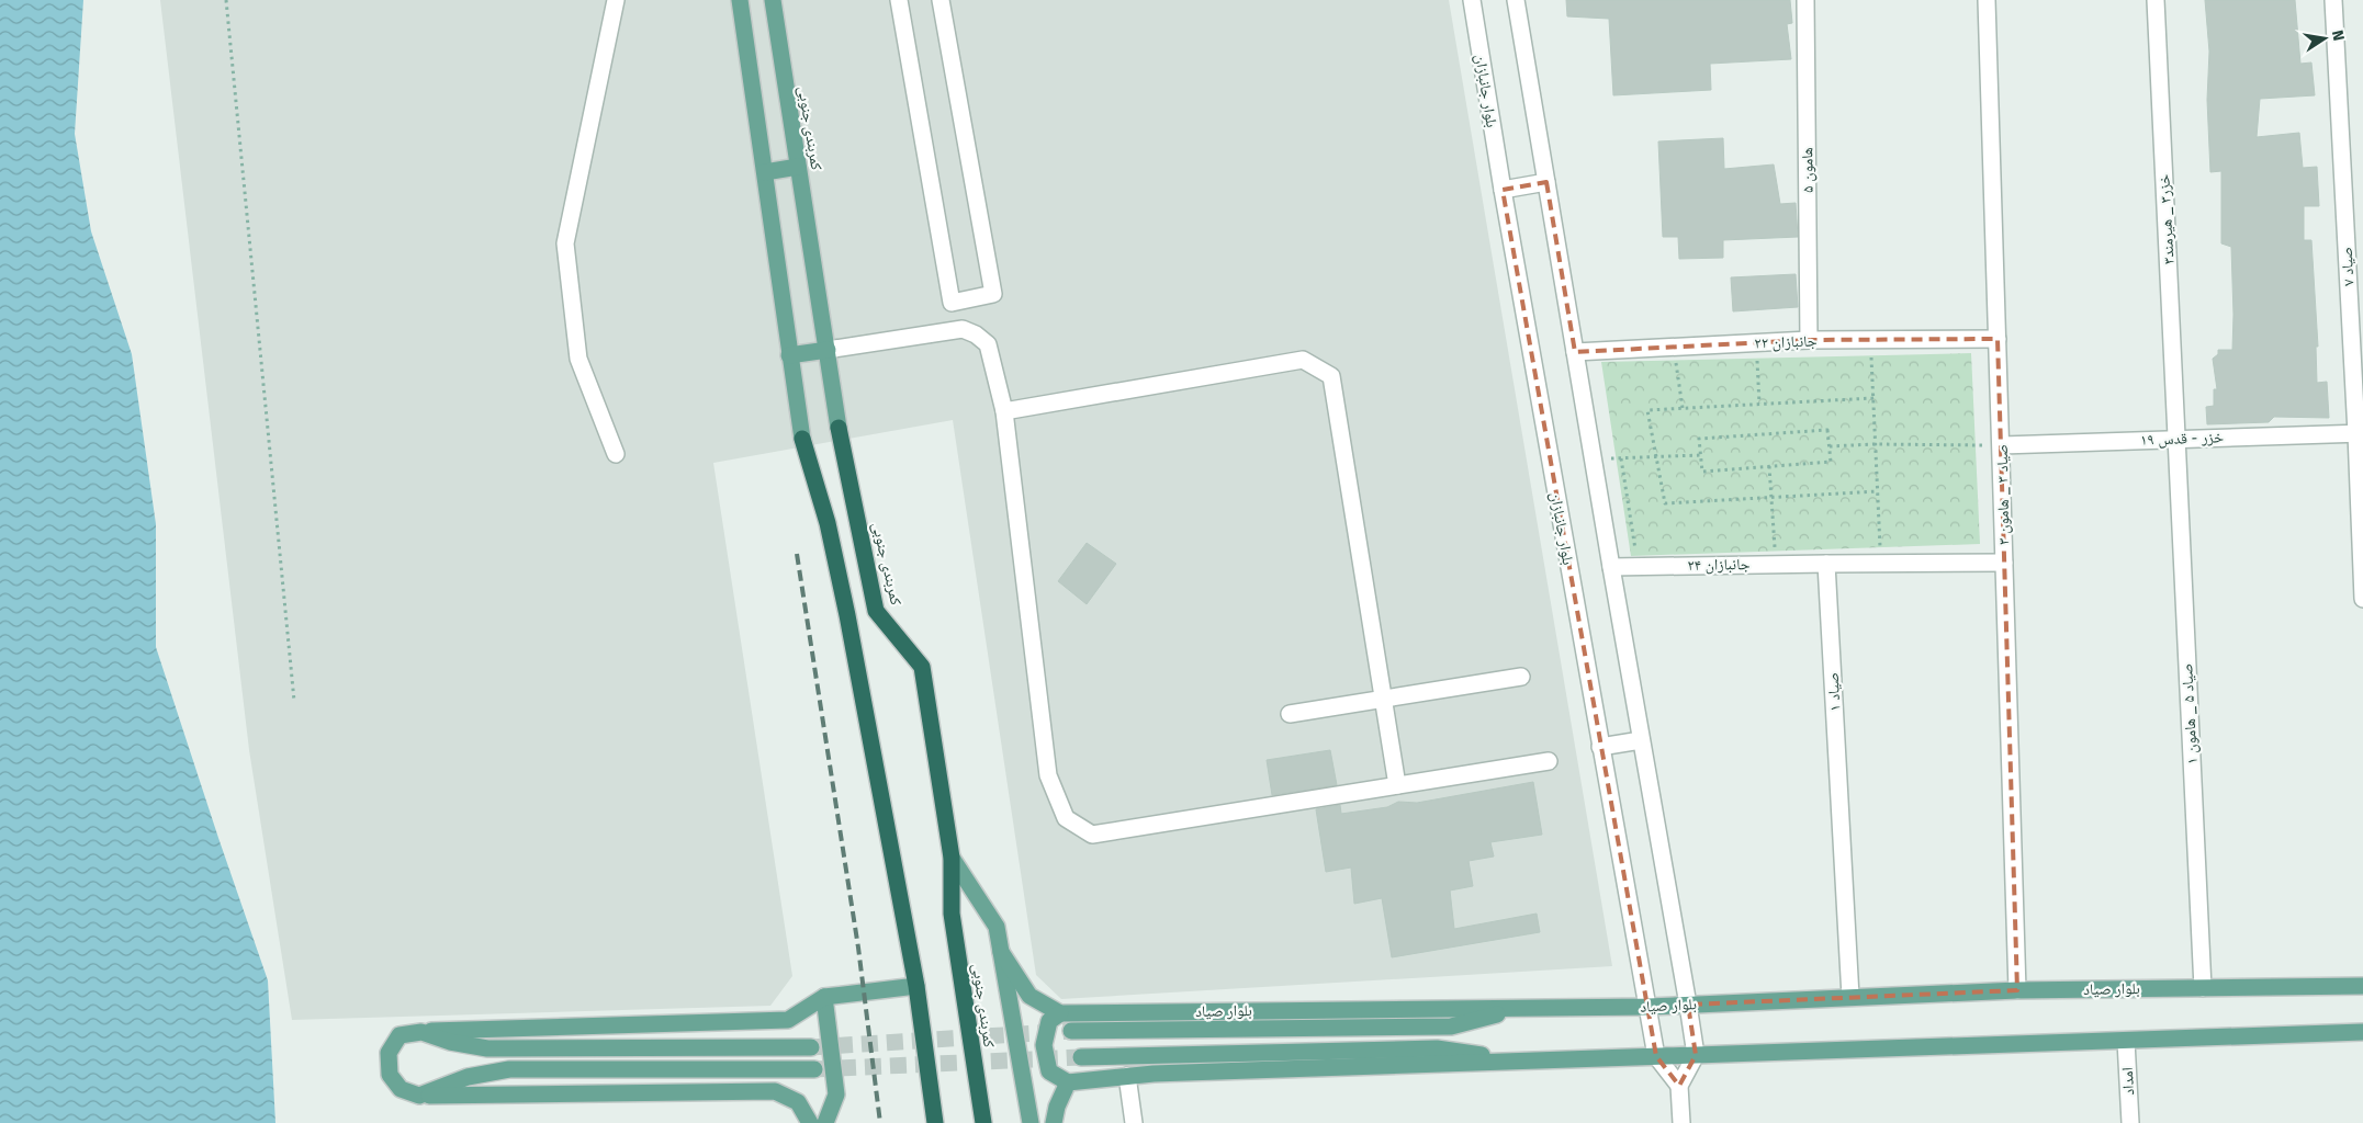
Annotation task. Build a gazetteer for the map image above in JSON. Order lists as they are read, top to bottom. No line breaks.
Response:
{"streets":{"highway":["کمربندی جنوبی"],"main road":["بلوار صیاد"],"street":["بلوار جانبازان","هامون ۵","خزر۳ _ هیرمند۳","صیاد ۷","جانبازان ۲۲","خزر - قدس ۱۹","صیاد ۳ _ هامون ۳","جانبازان ۲۴","صیاد ۱","صیاد ۵ _ هامون ۱","امداد"]},"crossings":[["بلوار جانبازان","بلوار صیاد"],["هامون ۵","جانبازان ۲۲"],["خزر۳ _ هیرمند۳","خزر - قدس ۱۹"],["خزر۳ _ هیرمند۳","صیاد ۵ _ هامون ۱"],["صیاد ۷","خزر - قدس ۱۹"],["جانبازان ۲۲","صیاد ۳ _ هامون ۳"],["خزر - قدس ۱۹","صیاد ۳ _ هامون ۳"],["خزر - قدس ۱۹","صیاد ۵ _ هامون ۱"],["صیاد ۳ _ هامون ۳","بلوار صیاد"],["جانبازان ۲۴","صیاد ۱"],["صیاد ۱","بلوار صیاد"],["صیاد ۵ _ هامون ۱","بلوار صیاد"]],"north":"right"}
